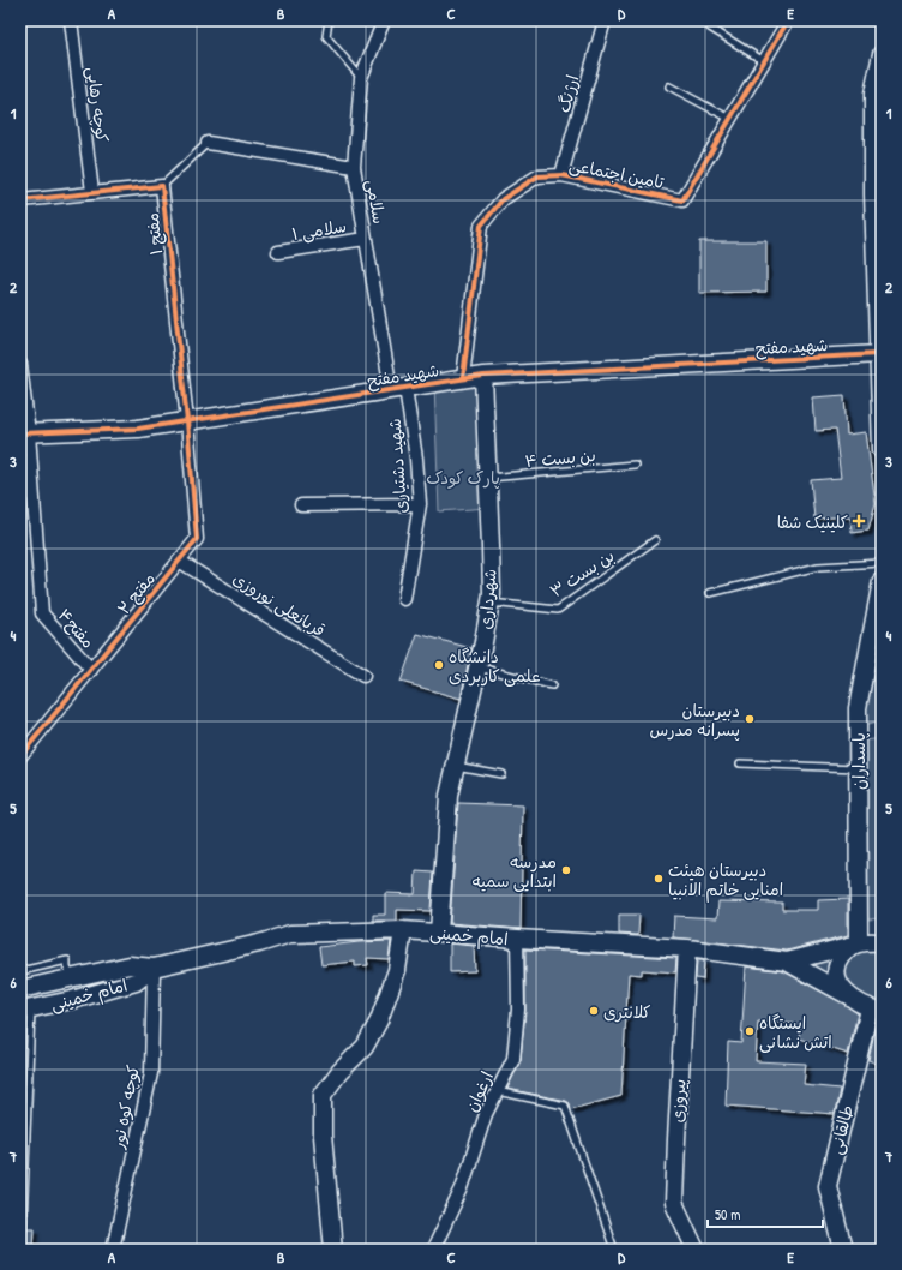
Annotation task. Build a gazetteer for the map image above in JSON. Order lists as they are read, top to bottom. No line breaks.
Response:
{"streets":{"street":["ارژنگ","کوچه رهایی","تامین اجتماعی","سلامی","سلامی ۱","مفتح ۱","شهید مفتح","شهید دشتیاری","مفتح ۲","شهرداری","قربانعلی نوروزی","مفتح۴","پاسداران","امام خمینی","ارغوان","پیروزی","کوچه کوه نور","طالقانی"],"lane":["بن بست ۴","بن بست ۳"]},"crossings":[["ارژنگ","تامین اجتماعی"],["تامین اجتماعی","شهید مفتح"],["سلامی","سلامی ۱"],["سلامی","شهید مفتح"],["سلامی","شهید دشتیاری"],["مفتح ۱","شهید مفتح"],["مفتح ۱","مفتح ۲"],["شهید مفتح","شهید دشتیاری"],["شهید مفتح","مفتح ۲"],["شهید مفتح","شهرداری"],["شهید مفتح","مفتح۴"],["بن بست ۴","شهرداری"],["بن بست ۳","شهرداری"],["مفتح ۲","قربانعلی نوروزی"],["مفتح ۲","مفتح۴"],["شهرداری","امام خمینی"],["پاسداران","امام خمینی"],["امام خمینی","ارغوان"],["امام خمینی","پیروزی"],["امام خمینی","کوچه کوه نور"],["امام خمینی","طالقانی"]],"parks":["پارک کودک"],"places":{"health":["کلینیک شفا"],"other":["دانشگاه علمی کاربردی","دبیرستان پسرانه مدرس","مدرسه ابتدایی سمیه","دبیرستان هیئت امنایی خاتم الانبیا","کلانتری","ایستگاه اتش نشانی"]},"scale_bar":"50 m","grid":{"columns":["A","B","C","D","E"],"rows":["1","2","3","4","5","6","7"]}}
